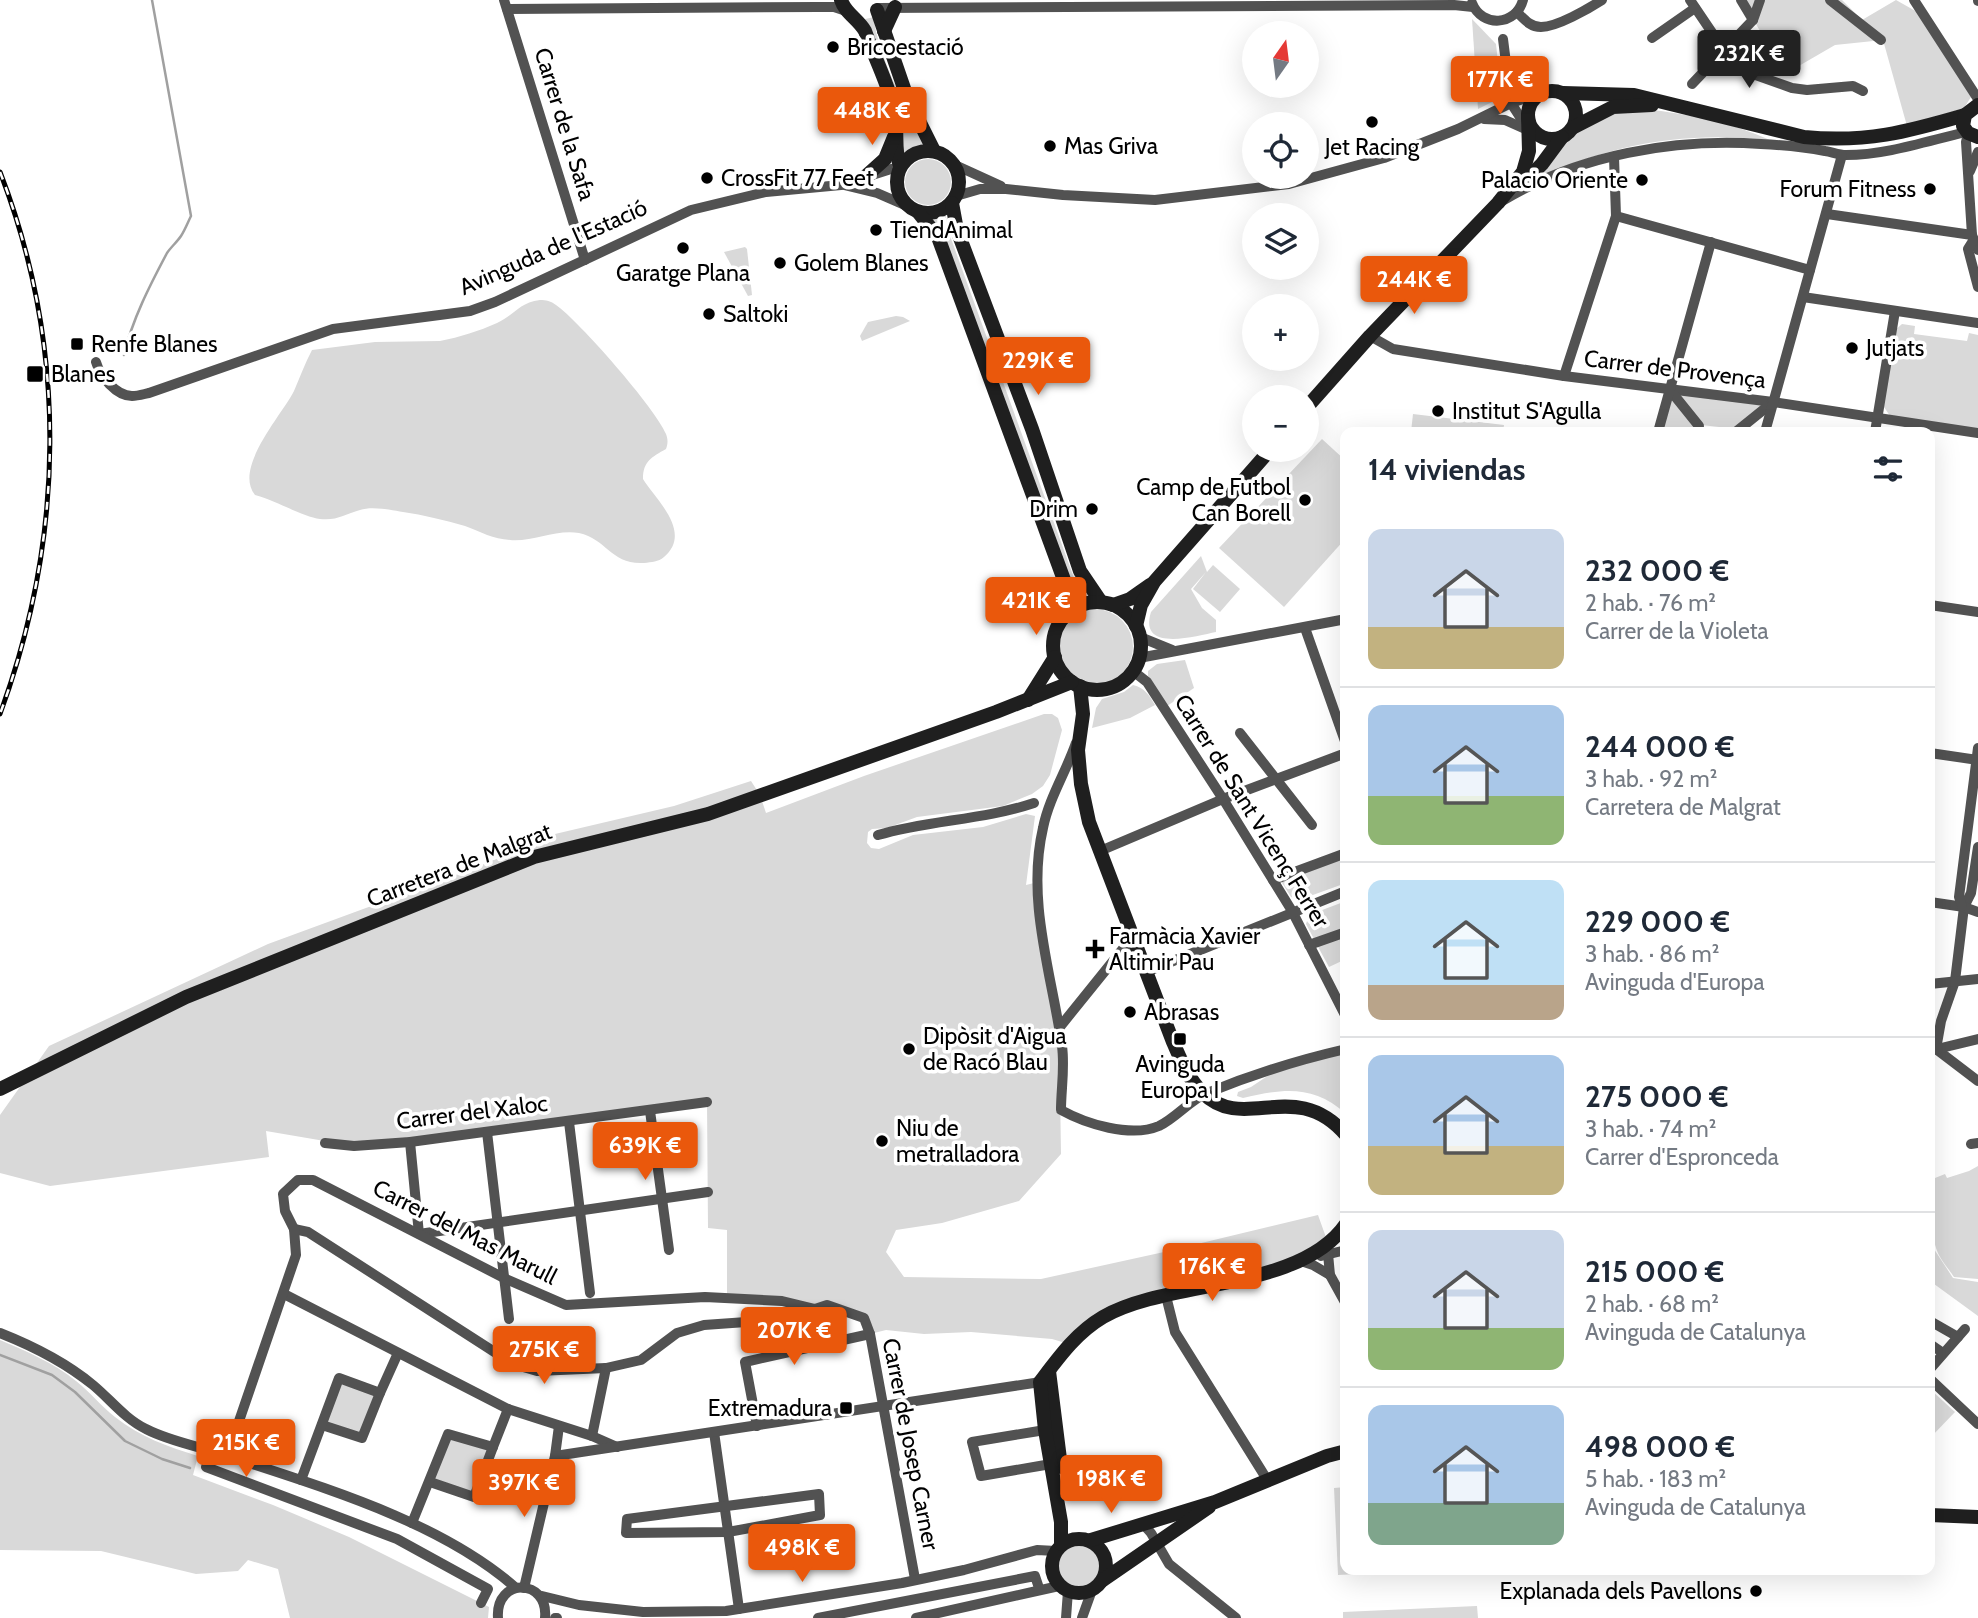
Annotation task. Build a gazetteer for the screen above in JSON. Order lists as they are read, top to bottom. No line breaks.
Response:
{"streets":{"street":["Carrer de la Safa","Avinguda de l'Estació","Carrer de Provença","Carrer de Sant Vicenç Ferrer","Carretera de Malgrat","Carrer del Xaloc","Carrer del Mas Marull","Carrer de Josep Carner"]},"crossings":[["Carrer de la Safa","Avinguda de l'Estació"],["Carrer de Sant Vicenç Ferrer","Carretera de Malgrat"],["Carrer del Mas Marull","Carrer de Josep Carner"]],"places":{"other":["Bricoestació","Jet Racing","Mas Griva","CrossFit 77 Feet","Palacio Oriente","Forum Fitness","TiendAnimal","Garatge Plana","Golem Blanes","Saltoki","Jutjats","Institut S'Agulla","Camp de Futbol Can Borell","Drim","Abrasas","Dipòsit d'Aigua de Racó Blau","Niu de metralladora","Explanada dels Pavellons"],"transit":["Renfe Blanes","Blanes","Avinguda Europa I","Extremadura"],"health":["Farmàcia Xavier Altimir Pau"]},"north":"top","page":{"map_buttons":["+","−"],"price":["232K €","177K €","448K €","244K €","229K €","421K €","639K €","176K €","207K €","275K €","215K €","198K €","397K €","498K €"],"heading":"14 viviendas","list":[{"name":"232 000 €","note":"2 hab. · 76 m² · Carrer de la Violeta"},{"name":"244 000 €","note":"3 hab. · 92 m² · Carretera de Malgrat"},{"name":"229 000 €","note":"3 hab. · 86 m² · Avinguda d'Europa"},{"name":"275 000 €","note":"3 hab. · 74 m² · Carrer d'Espronceda"},{"name":"215 000 €","note":"2 hab. · 68 m² · Avinguda de Catalunya"},{"name":"498 000 €","note":"5 hab. · 183 m² · Avinguda de Catalunya"}]}}
